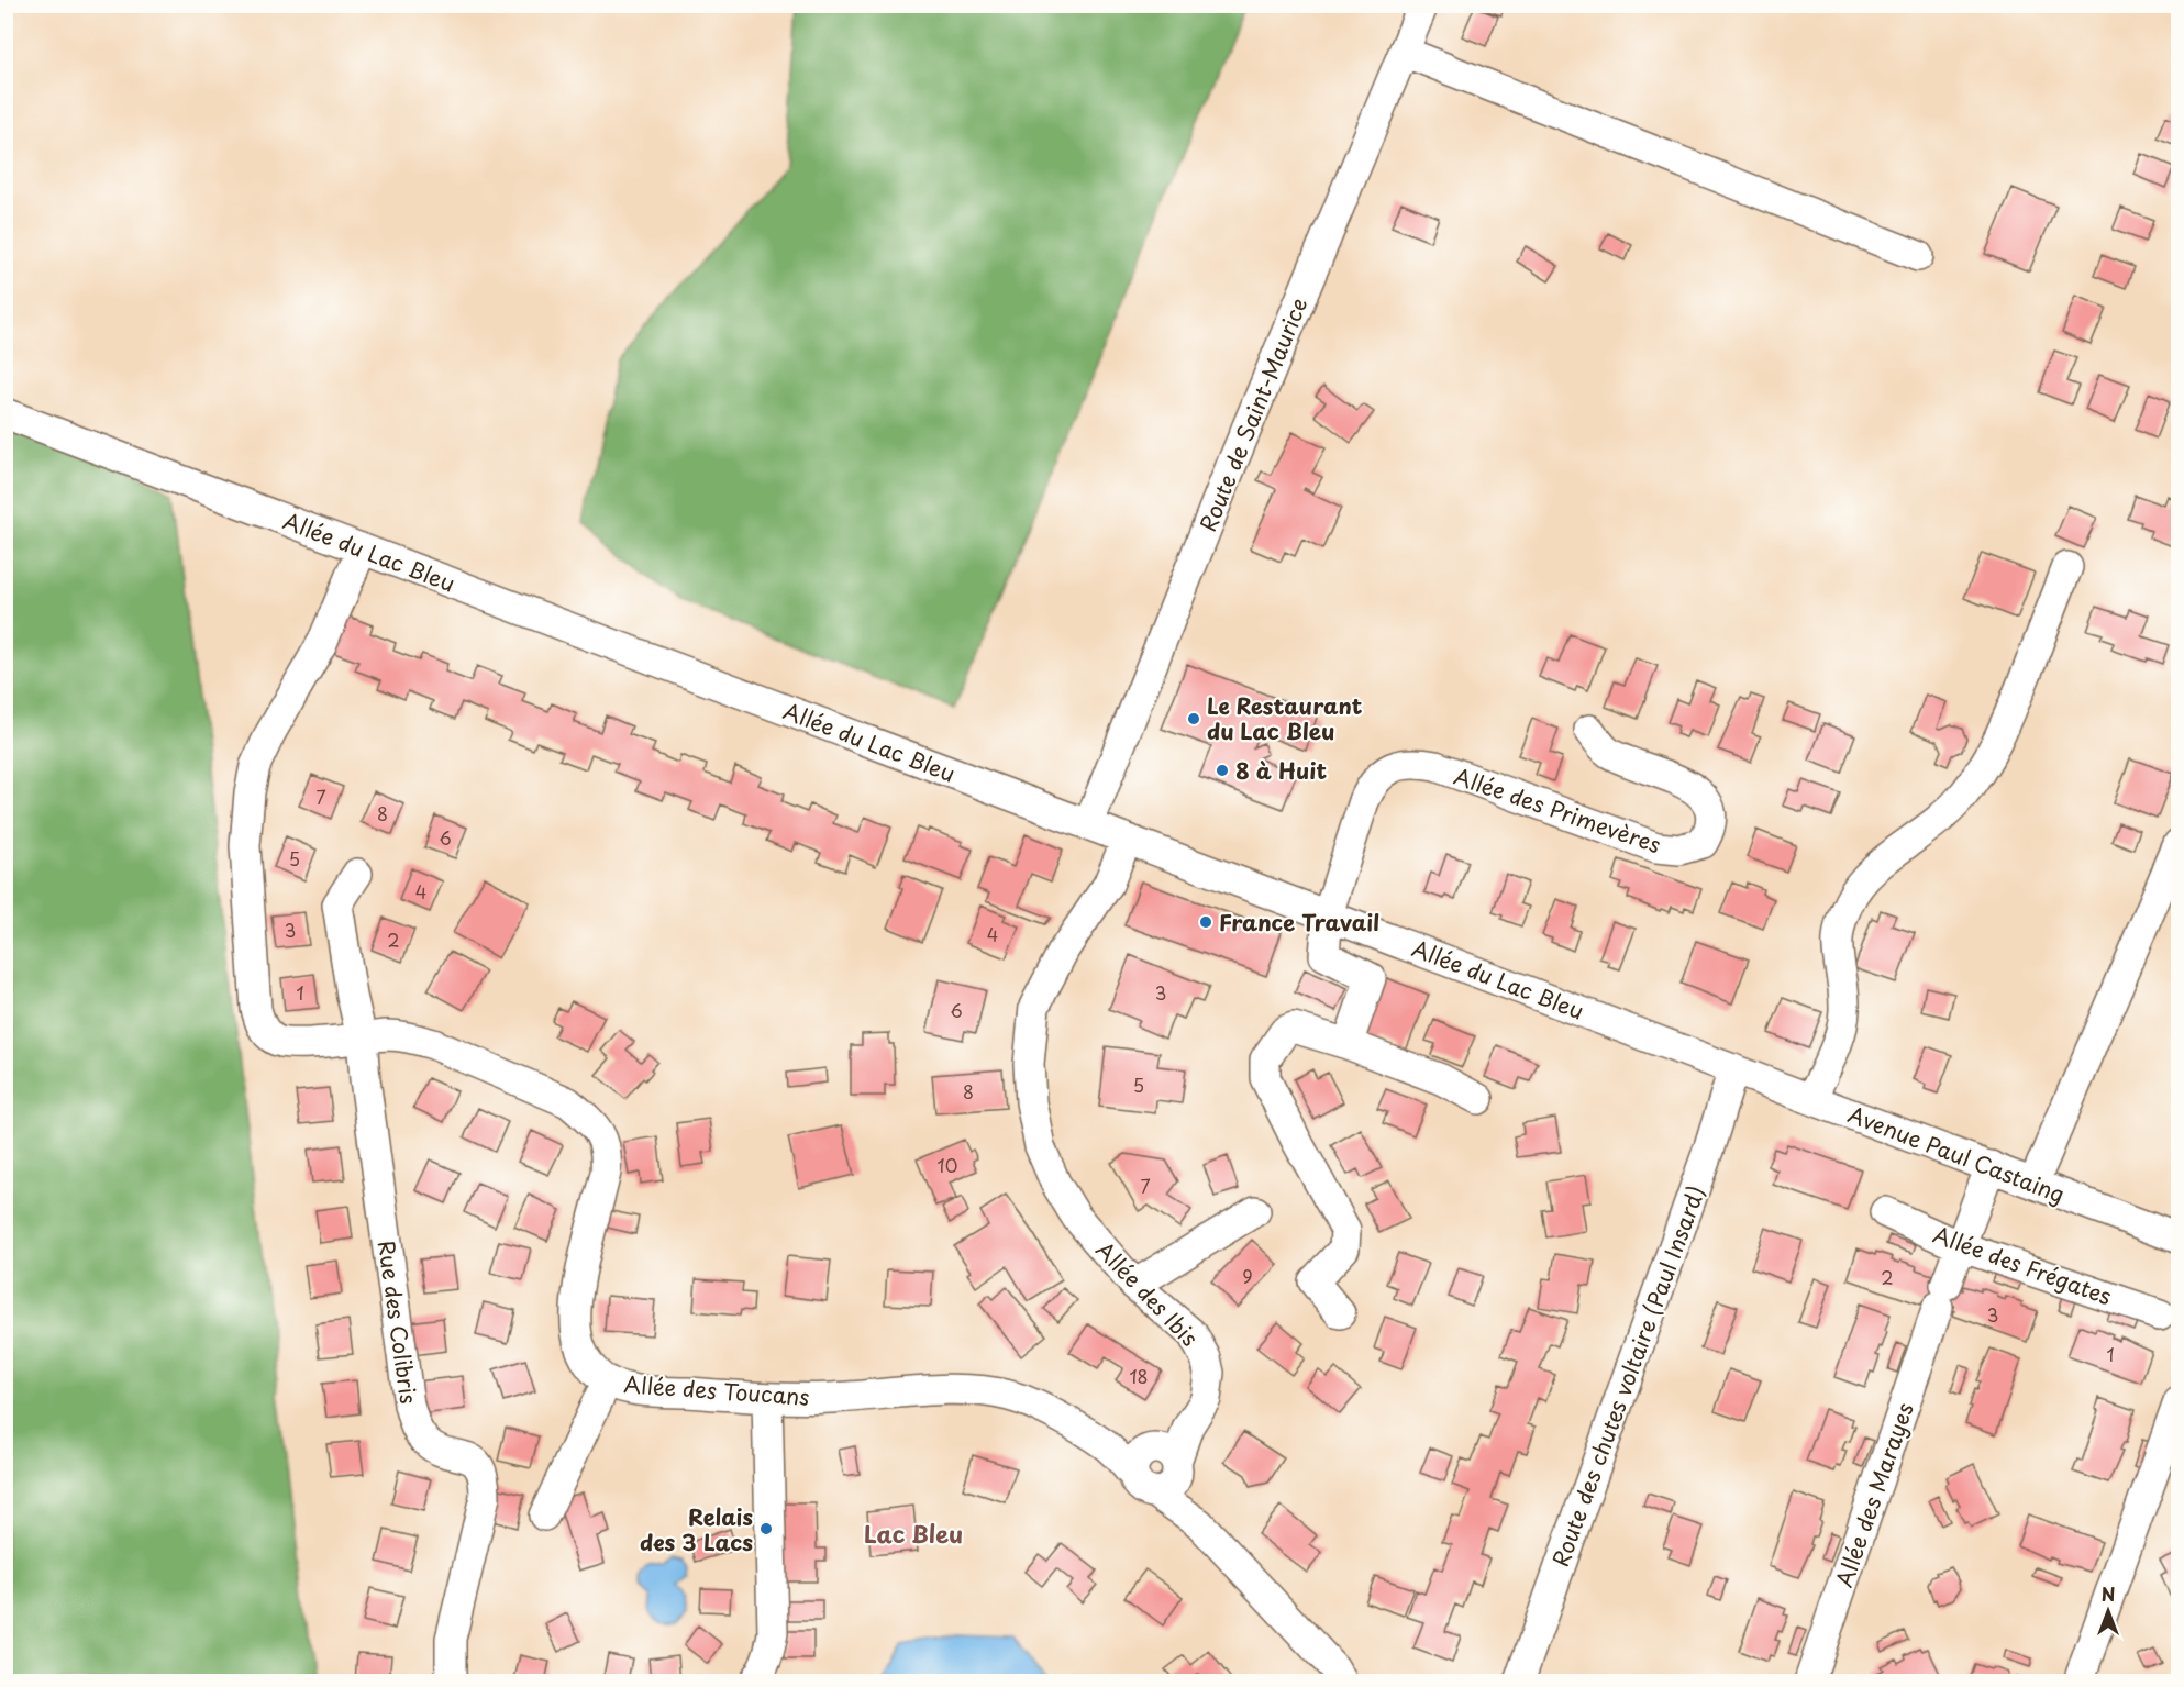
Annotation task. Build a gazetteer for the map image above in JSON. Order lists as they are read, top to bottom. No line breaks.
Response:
{"streets":{"street":["Route de Saint-Maurice","Allée du Lac Bleu","Allée des Primevères","Avenue Paul Castaing","Allée des Frégates","Allée des Ibis","Rue des Colibris","Route des chutes voltaire (Paul Insard)","Allée des Toucans","Allée des Marayes"]},"crossings":[["Route de Saint-Maurice","Allée du Lac Bleu"],["Allée du Lac Bleu","Allée des Primevères"],["Allée du Lac Bleu","Avenue Paul Castaing"],["Allée du Lac Bleu","Allée des Ibis"],["Allée du Lac Bleu","Route des chutes voltaire (Paul Insard)"],["Allée du Lac Bleu","Allée des Toucans"],["Avenue Paul Castaing","Route des chutes voltaire (Paul Insard)"],["Avenue Paul Castaing","Allée des Marayes"],["Allée des Frégates","Allée des Marayes"],["Allée des Ibis","Allée des Toucans"],["Rue des Colibris","Allée des Toucans"]],"districts":["Lac Bleu"],"places":["Le Restaurant du Lac Bleu","8 à Huit","France Travail","Relais des 3 Lacs"],"house_numbers":["7","8","6","5","4","3","4","2","1","3","6","5","8","10","7","9","2","3","1","18"],"north":"top"}
